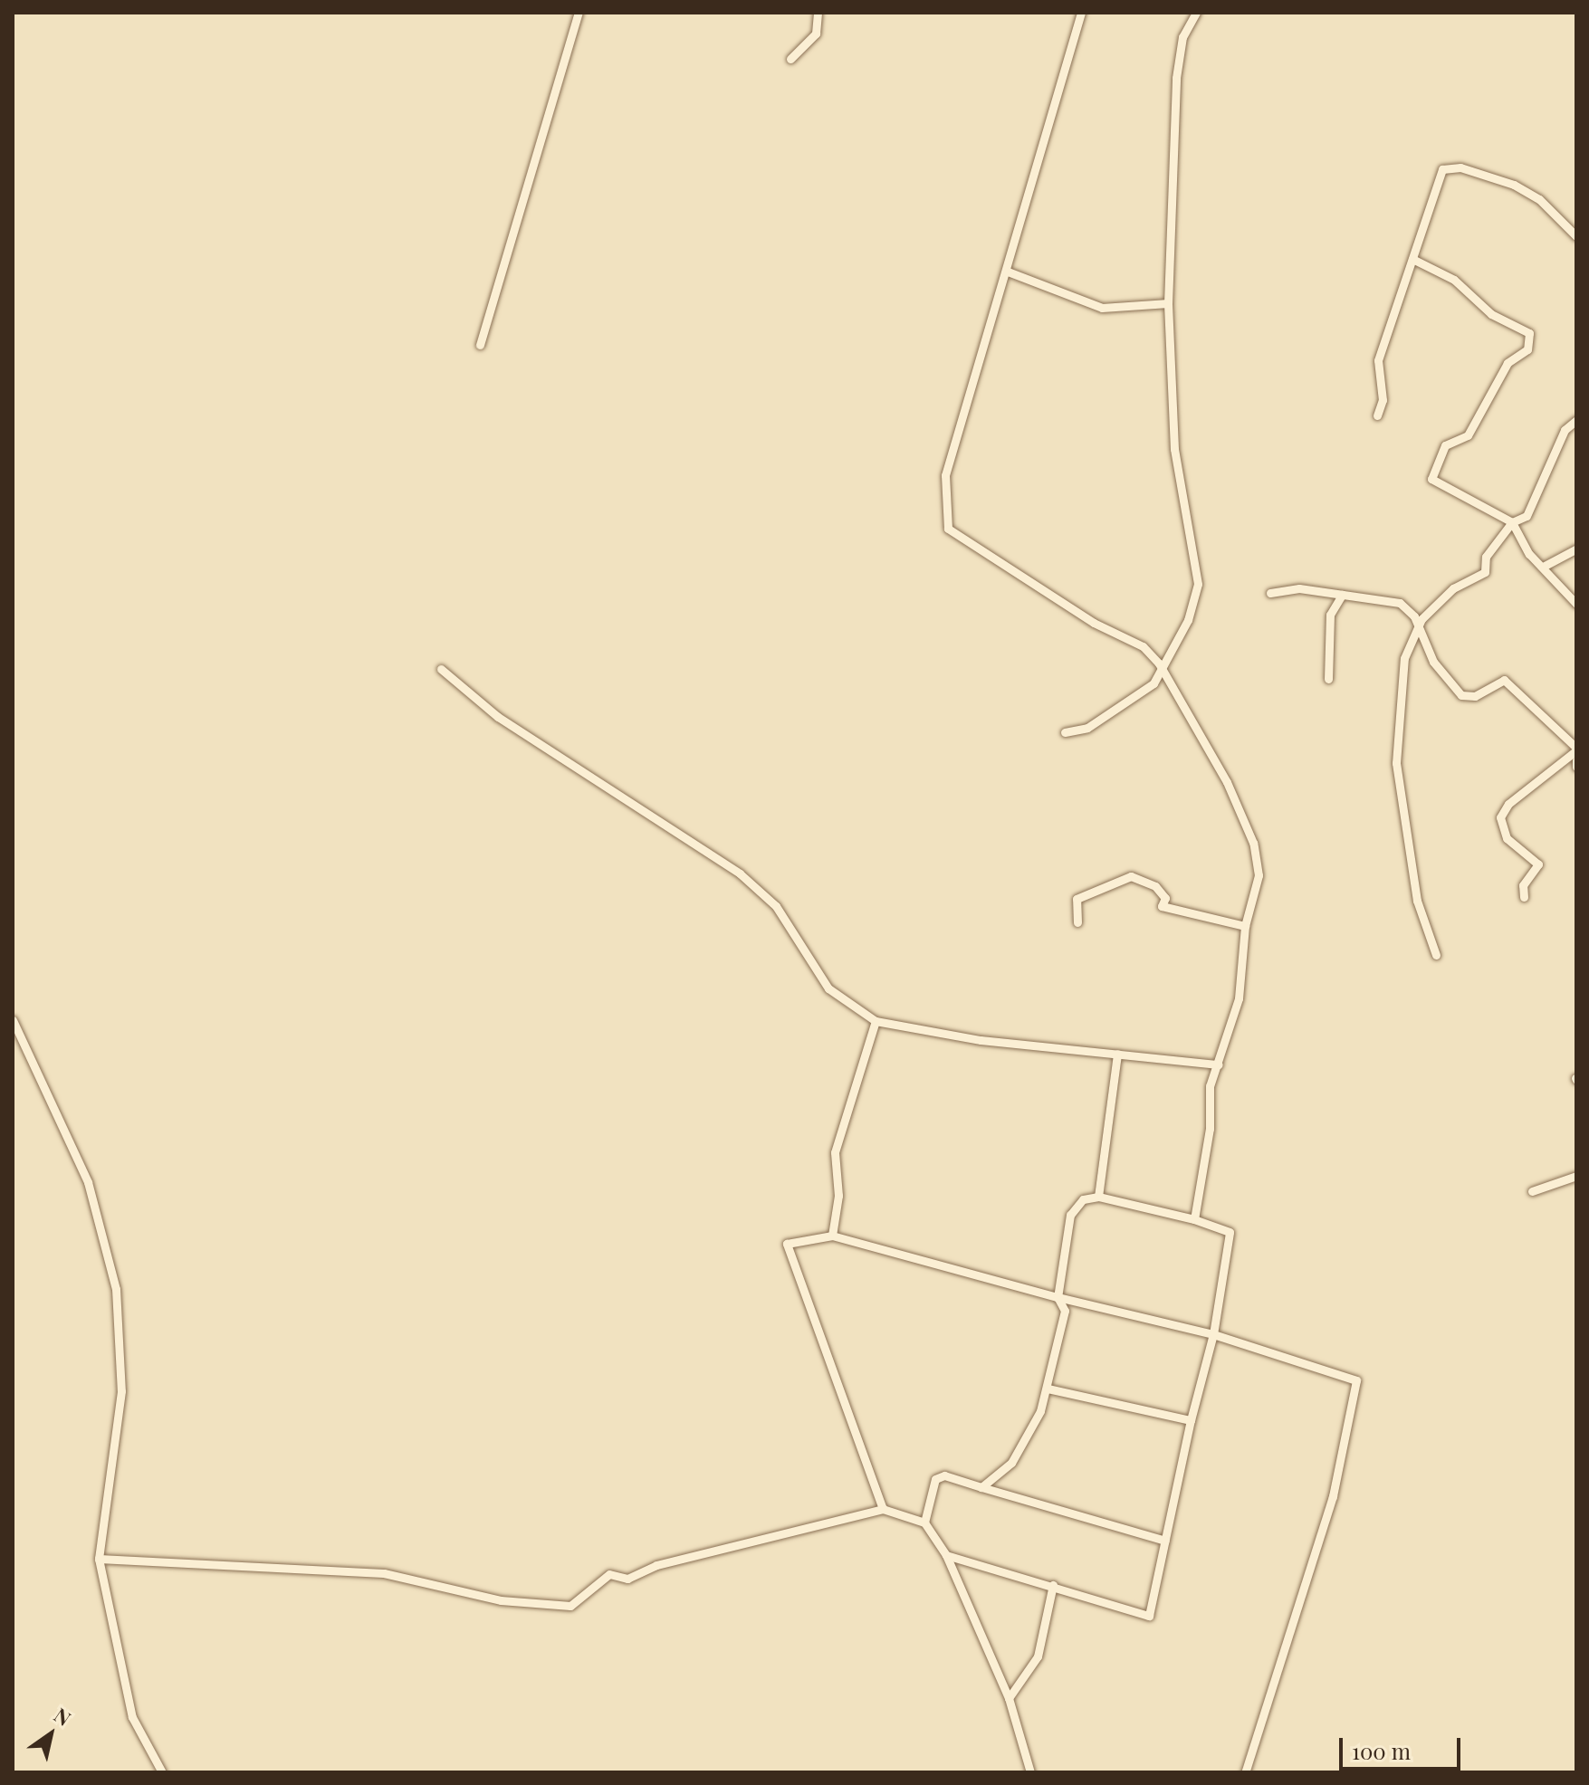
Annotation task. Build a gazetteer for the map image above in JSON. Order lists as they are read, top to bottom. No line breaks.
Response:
{"scale_bar":"100 m","north":"top right"}
